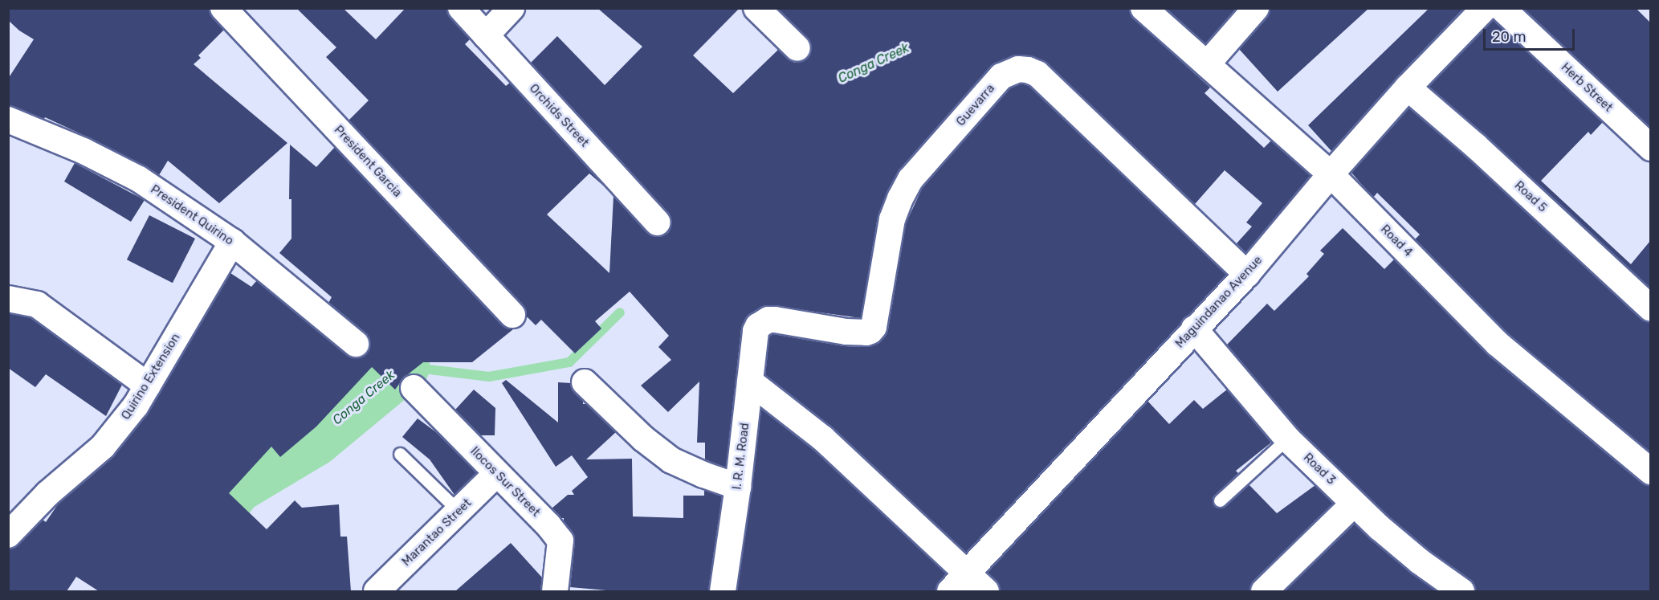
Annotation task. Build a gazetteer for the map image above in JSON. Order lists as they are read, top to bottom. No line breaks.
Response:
{"streets":{"street":["Herb Street","Guevarra","Orchids Street","President Garcia","Road 5","President Quirino","Road 4","Maguindanao Avenue","Quirino Extension","I. R. M. Road","Road 3","Ilocos Sur Street","Marantao Street"]},"crossings":[["Guevarra","Maguindanao Avenue"],["Guevarra","I. R. M. Road"],["Road 5","Maguindanao Avenue"],["President Quirino","Quirino Extension"],["Road 4","Maguindanao Avenue"],["Maguindanao Avenue","Road 3"],["Ilocos Sur Street","Marantao Street"]],"water":["Conga Creek"],"scale_bar":"20 m"}
